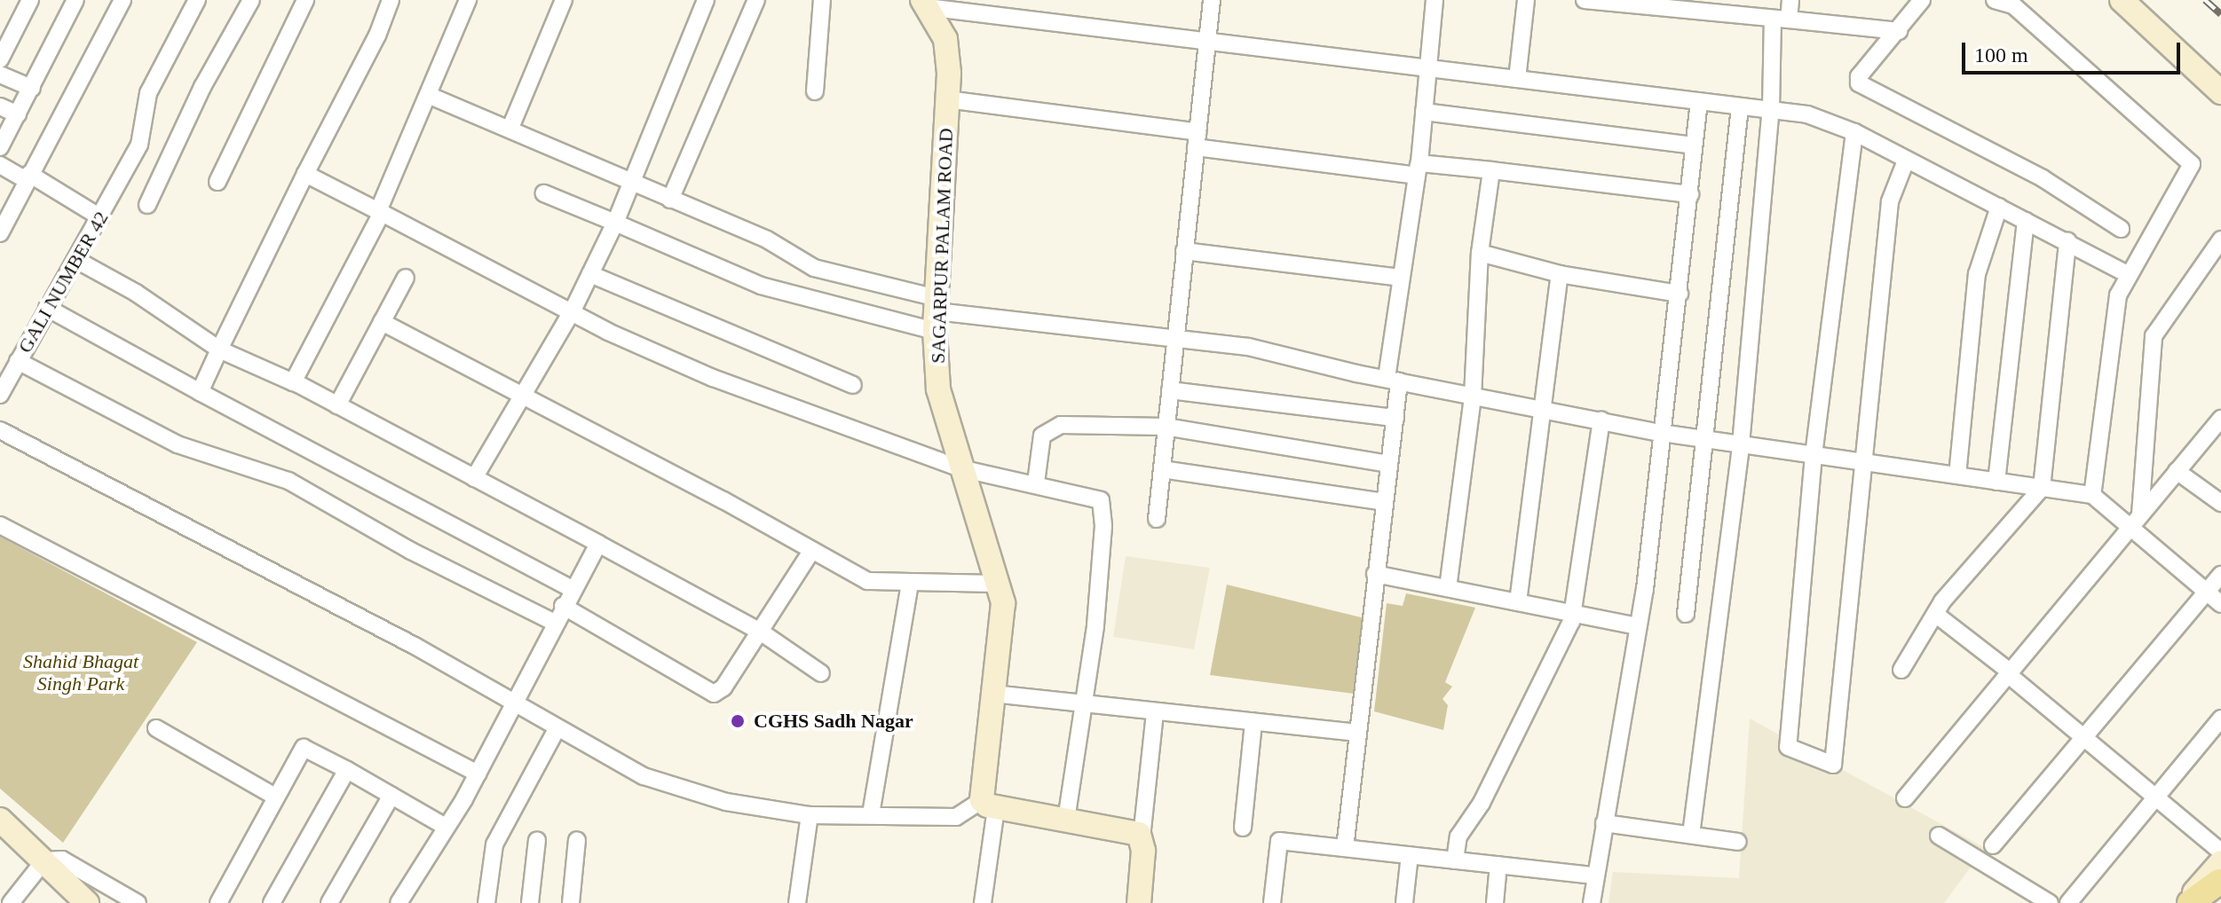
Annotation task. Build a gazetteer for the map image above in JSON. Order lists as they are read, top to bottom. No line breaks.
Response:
{"streets":{"street":["SAGARPUR PALAM ROAD","GALI NUMBER 42"]},"parks":["Shahid Bhagat Singh Park"],"places":["CGHS Sadh Nagar"],"scale_bar":"100 m"}
